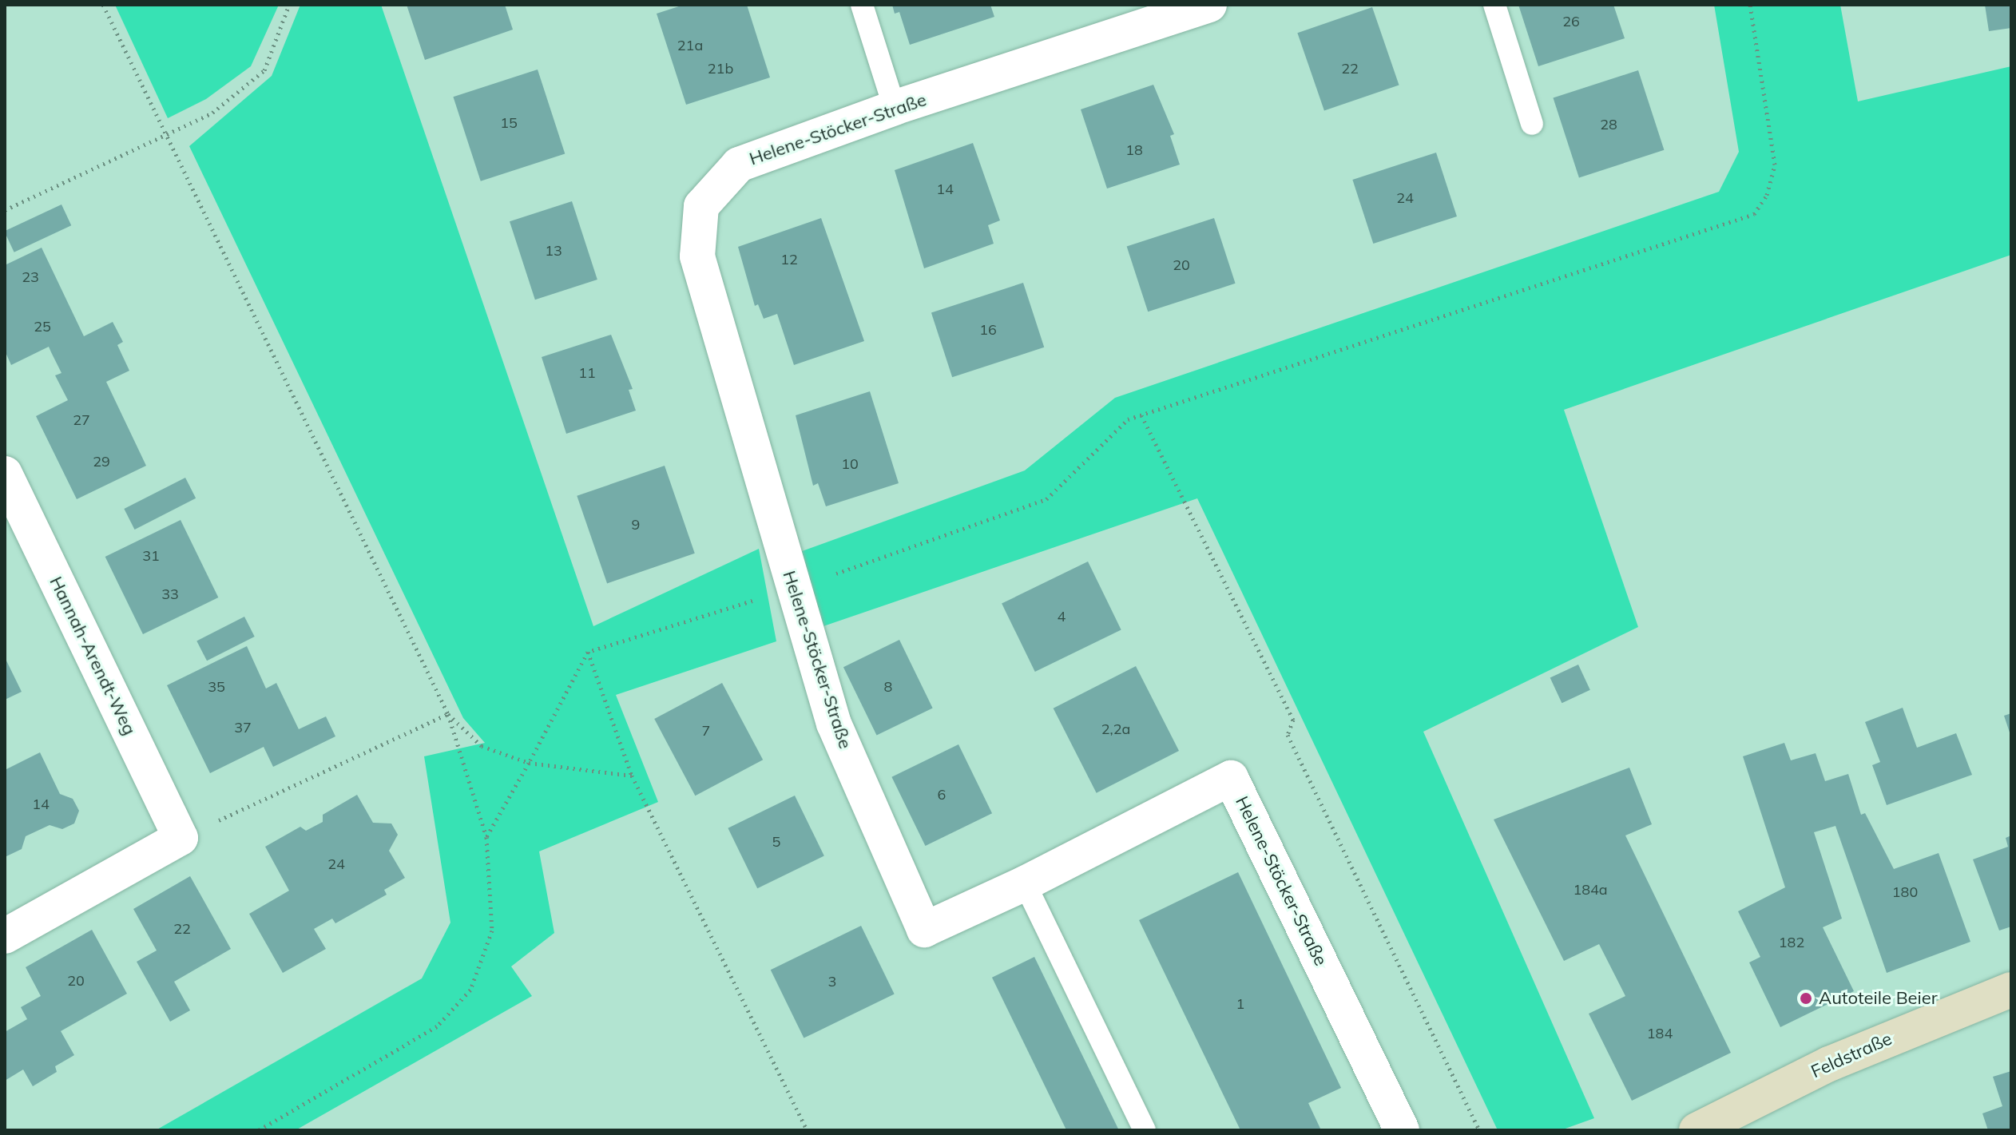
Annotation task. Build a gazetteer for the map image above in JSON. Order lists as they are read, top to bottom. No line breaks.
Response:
{"streets":{"main road":["Feldstraße"],"street":["Helene-Stöcker-Straße","Hannah-Arendt-Weg"]},"places":["Autoteile Beier"],"house_numbers":["26","21a","21b","22","15","28","18","14","24","13","12","20","23","25","16","11","27","29","10","9","31","33","4","35","8","37","2,2a","7","6","14","5","24","184a","180","22","182","20","3","1","184"]}
